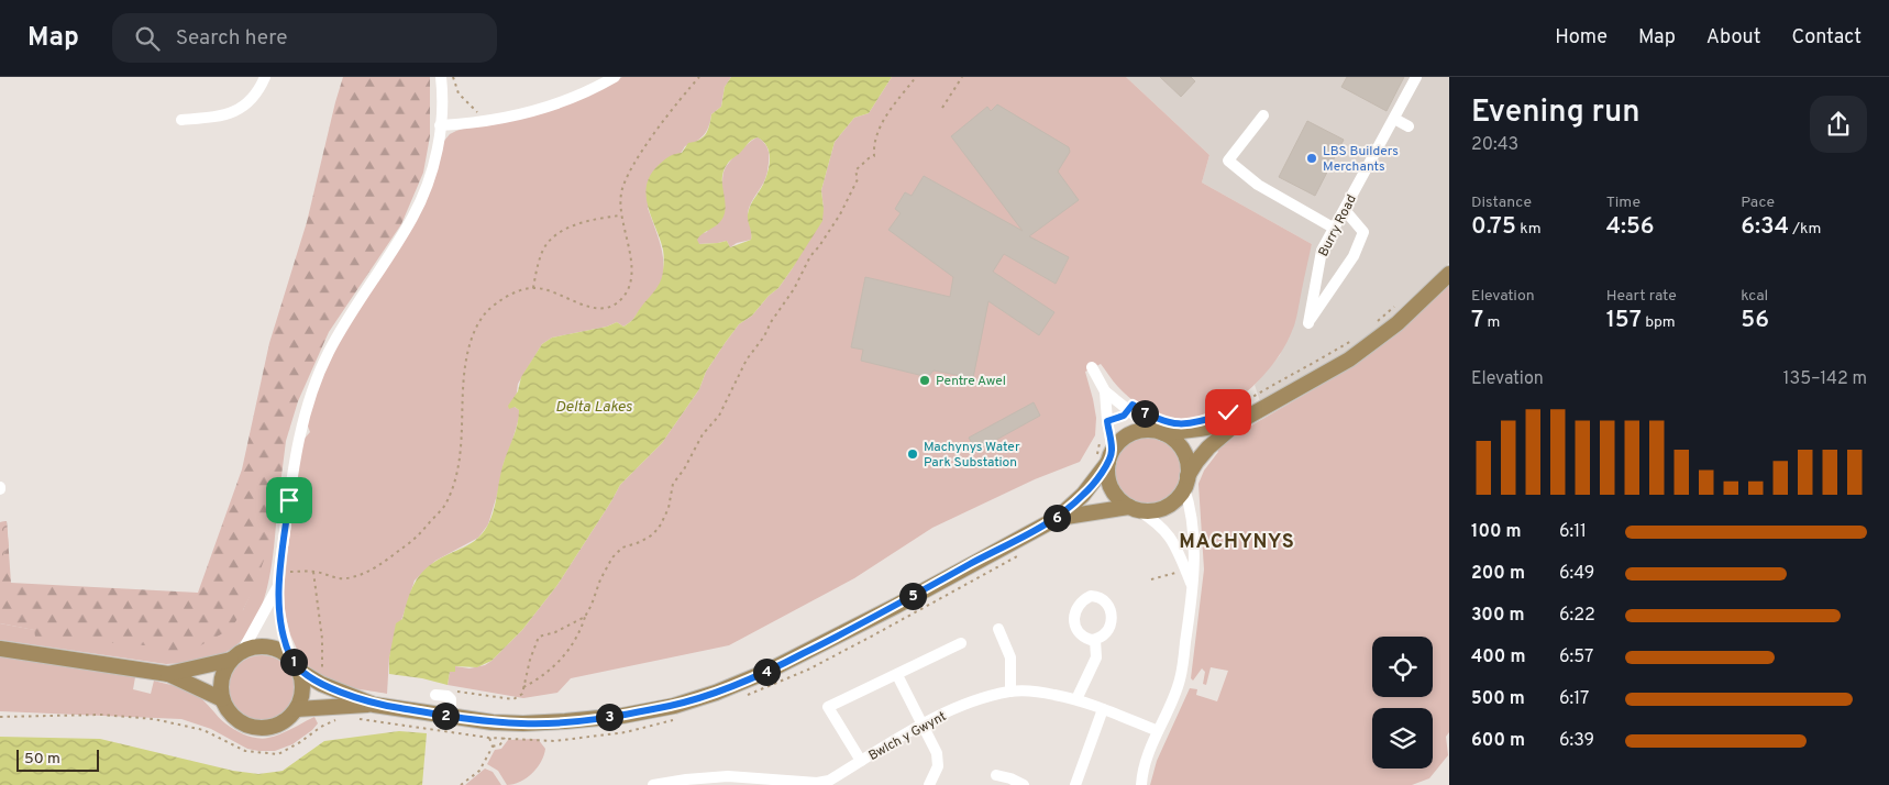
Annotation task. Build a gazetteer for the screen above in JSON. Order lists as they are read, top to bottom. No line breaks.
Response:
{"streets":{"street":["Burry Road","Bwlch y Gwynt"]},"districts":["MACHYNYS"],"water":["Delta Lakes"],"places":["LBS Builders Merchants","Pentre Awel","Machynys Water Park Substation"],"scale_bar":"50 m","page":{"header":"Map","search":"Search here","nav":["Home","Map","About","Contact"],"heading":["Evening run","20:43"],"stats":[["Distance","0.75 km"],["Time","4:56"],["Pace","6:34 /km"],["Elevation","7 m"],["Heart rate","157 bpm"],["kcal","56"]],"chart":["Elevation","135–142 m"],"pins":["7","6","5","1","4","2","3"],"list":[{"name":"100 m","note":"6:11"},{"name":"200 m","note":"6:49"},{"name":"300 m","note":"6:22"},{"name":"400 m","note":"6:57"},{"name":"500 m","note":"6:17"},{"name":"600 m","note":"6:39"}],"scale":"50 m"}}
